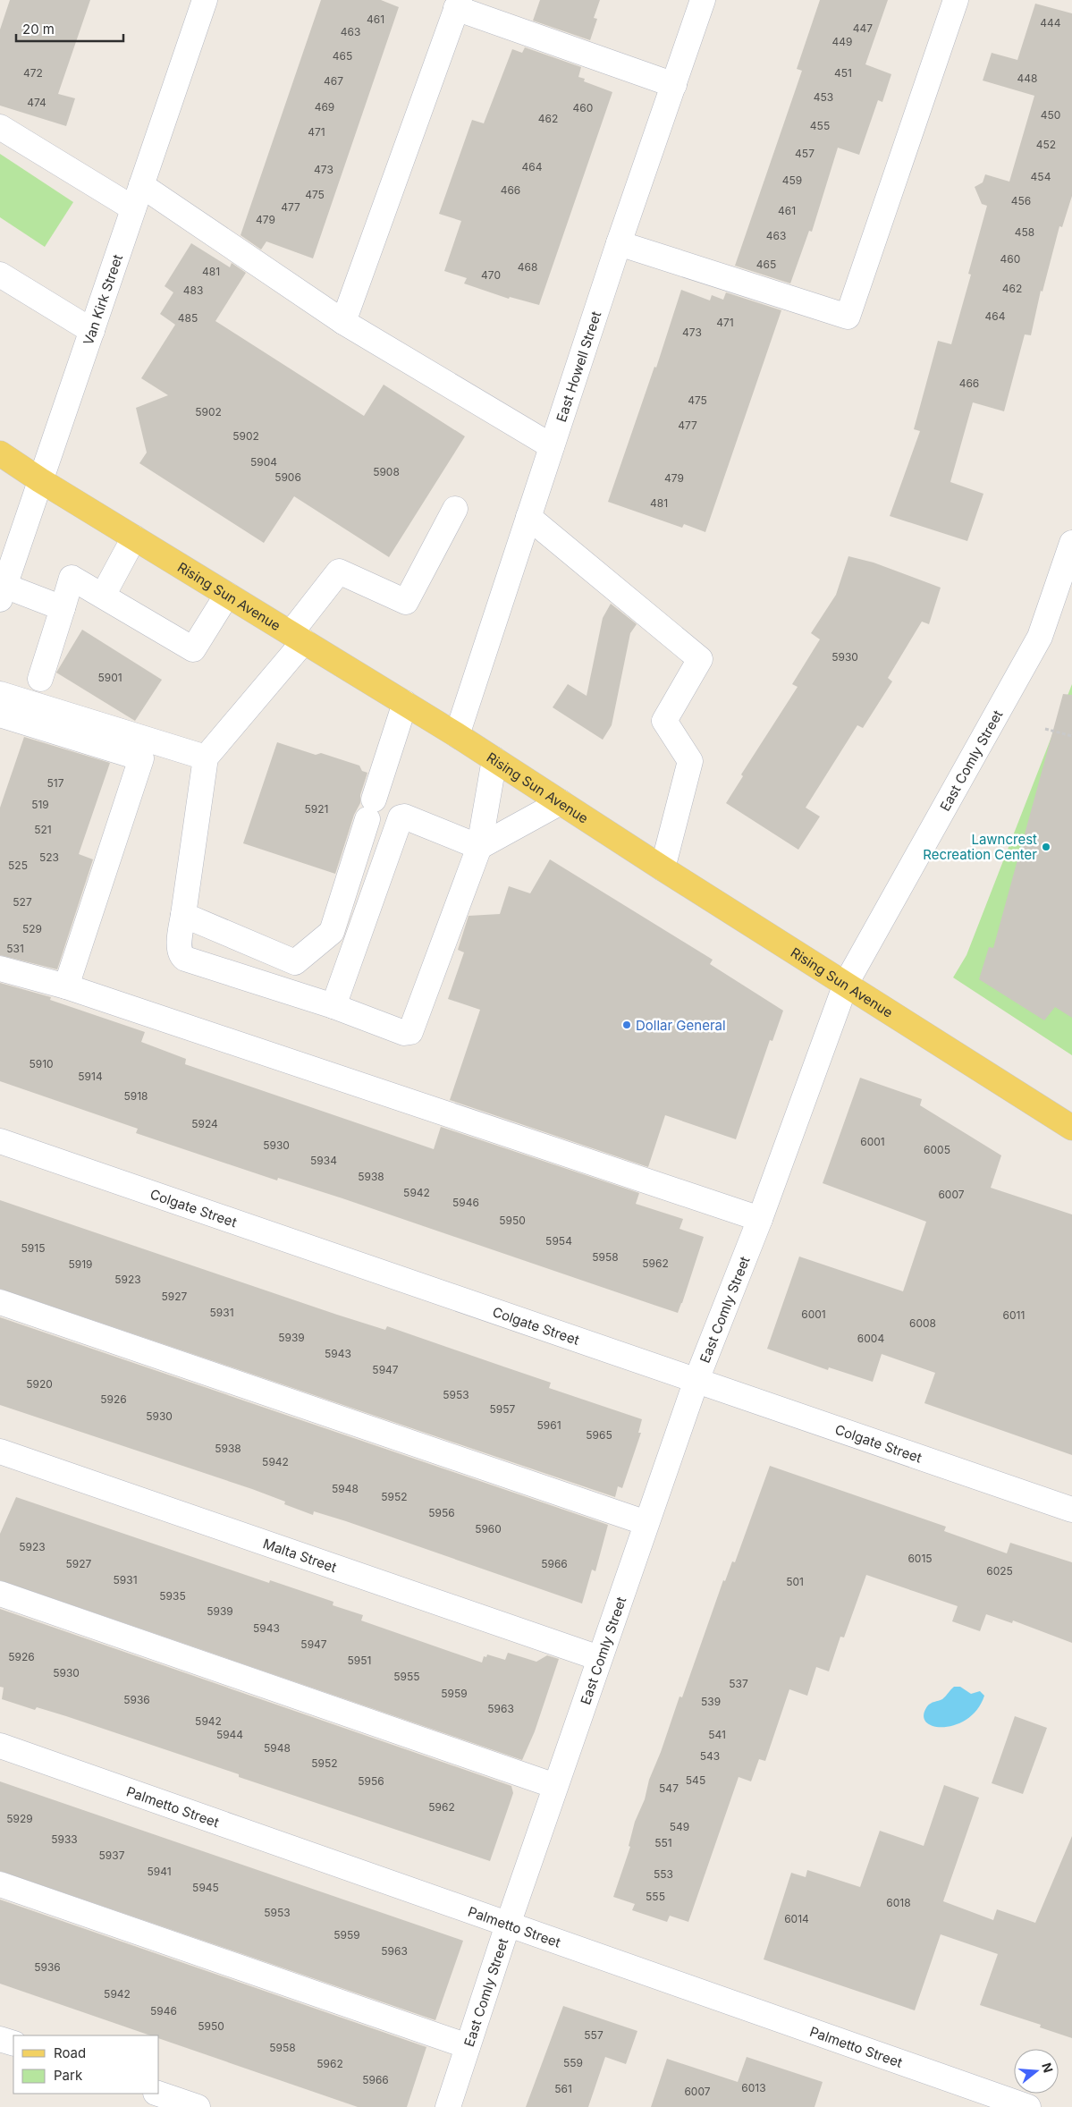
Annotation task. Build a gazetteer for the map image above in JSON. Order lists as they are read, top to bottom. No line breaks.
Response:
{"streets":{"main road":["Rising Sun Avenue"],"street":["Van Kirk Street","East Howell Street","East Comly Street","Colgate Street","Malta Street","Palmetto Street"]},"crossings":[["Van Kirk Street","Rising Sun Avenue"],["East Howell Street","Rising Sun Avenue"],["Rising Sun Avenue","East Comly Street"],["East Comly Street","Colgate Street"],["East Comly Street","Malta Street"],["East Comly Street","Palmetto Street"]],"places":["Lawncrest Recreation Center","Dollar General"],"house_numbers":["461","444","447","463","449","465","472","451","448","467","453","474","469","460","450","462","455","471","452","457","464","473","454","459","466","475","456","477","461","479","458","463","460","465","468","481","470","462","483","464","485","471","473","466","475","5902","477","5902","5904","5908","5906","479","481","5930","5901","517","519","5921","521","523","525","527","529","531","5910","5914","5918","5924","6001","5930","6005","5934","5938","5942","6007","5946","5950","5954","5915","5958","5962","5919","5923","5927","5931","6001","6011","6008","5939","6004","5943","5947","5920","5953","5926","5957","5930","5961","5965","5938","5942","5948","5952","5956","5960","5923","6015","5927","5966","6025","5931","501","5935","5939","5943","5947","5926","5951","5930","5955","537","5959","5936","539","5963","5942","5944","541","5948","543","5952","545","5956","547","5962","5929","549","5933","551","5937","5941","553","5945","555","6018","5953","6014","5959","5963","5936","5942","5946","5950","557","5958","559","5962","5966","6013","561","6007"],"legend":["Road","Park"],"scale_bar":"20 m","north":"right"}
